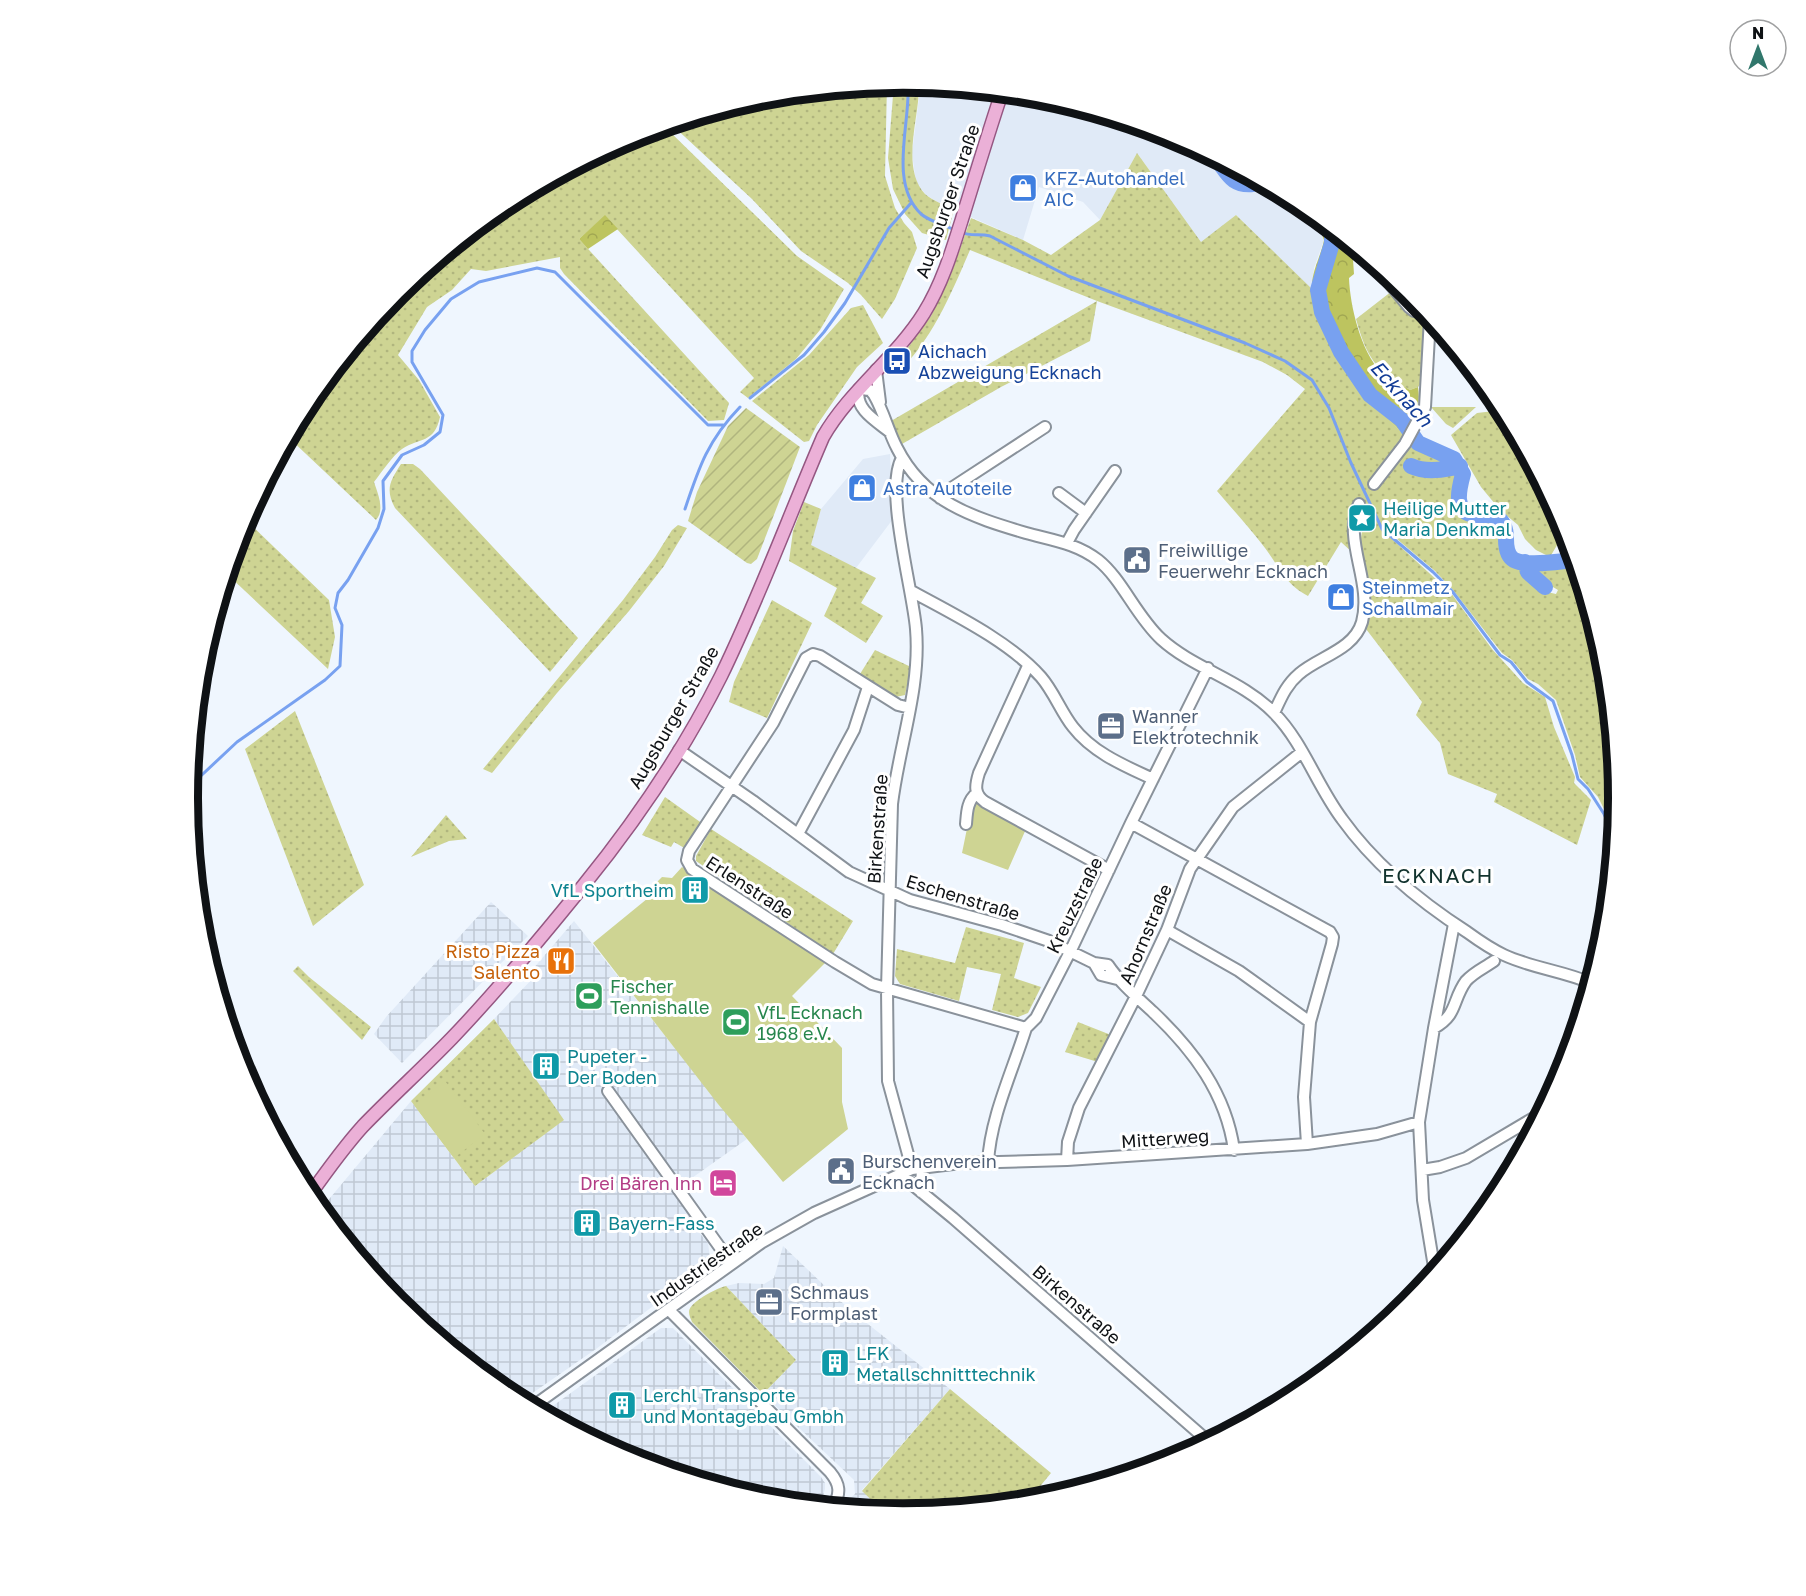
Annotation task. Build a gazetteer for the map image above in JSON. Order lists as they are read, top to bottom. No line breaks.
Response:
{"streets":{"main road":["Augsburger Straße"],"street":["Birkenstraße","Erlenstraße","Eschenstraße","Kreuzstraße","Ahornstraße","Mitterweg","Industriestraße"]},"crossings":[["Augsburger Straße","Eschenstraße"],["Birkenstraße","Erlenstraße"],["Birkenstraße","Eschenstraße"],["Birkenstraße","Mitterweg"],["Birkenstraße","Industriestraße"],["Erlenstraße","Eschenstraße"],["Erlenstraße","Kreuzstraße"],["Eschenstraße","Kreuzstraße"],["Eschenstraße","Ahornstraße"],["Eschenstraße","Mitterweg"],["Kreuzstraße","Mitterweg"],["Ahornstraße","Mitterweg"],["Mitterweg","Industriestraße"]],"districts":["ECKNACH"],"water":["Ecknach"],"places":{"shop":["KFZ-Autohandel AIC","Astra Autoteile","Steinmetz Schallmair"],"bus stop":["Aichach Abzweigung Ecknach"],"place":["Heilige Mutter Maria Denkmal"],"public building":["Freiwillige Feuerwehr Ecknach","Burschenverein Ecknach"],"office":["Wanner Elektrotechnik","Schmaus Formplast"],"building":["VfL Sportheim","Pupeter - Der Boden","Bayern-Fass","LFK Metallschnitttechnik","Lerchl Transporte und Montagebau Gmbh"],"restaurant":["Risto Pizza Salento"],"sports":["Fischer Tennishalle","VfL Ecknach 1968 e.V."],"hotel":["Drei Bären Inn"]},"north":"top"}
